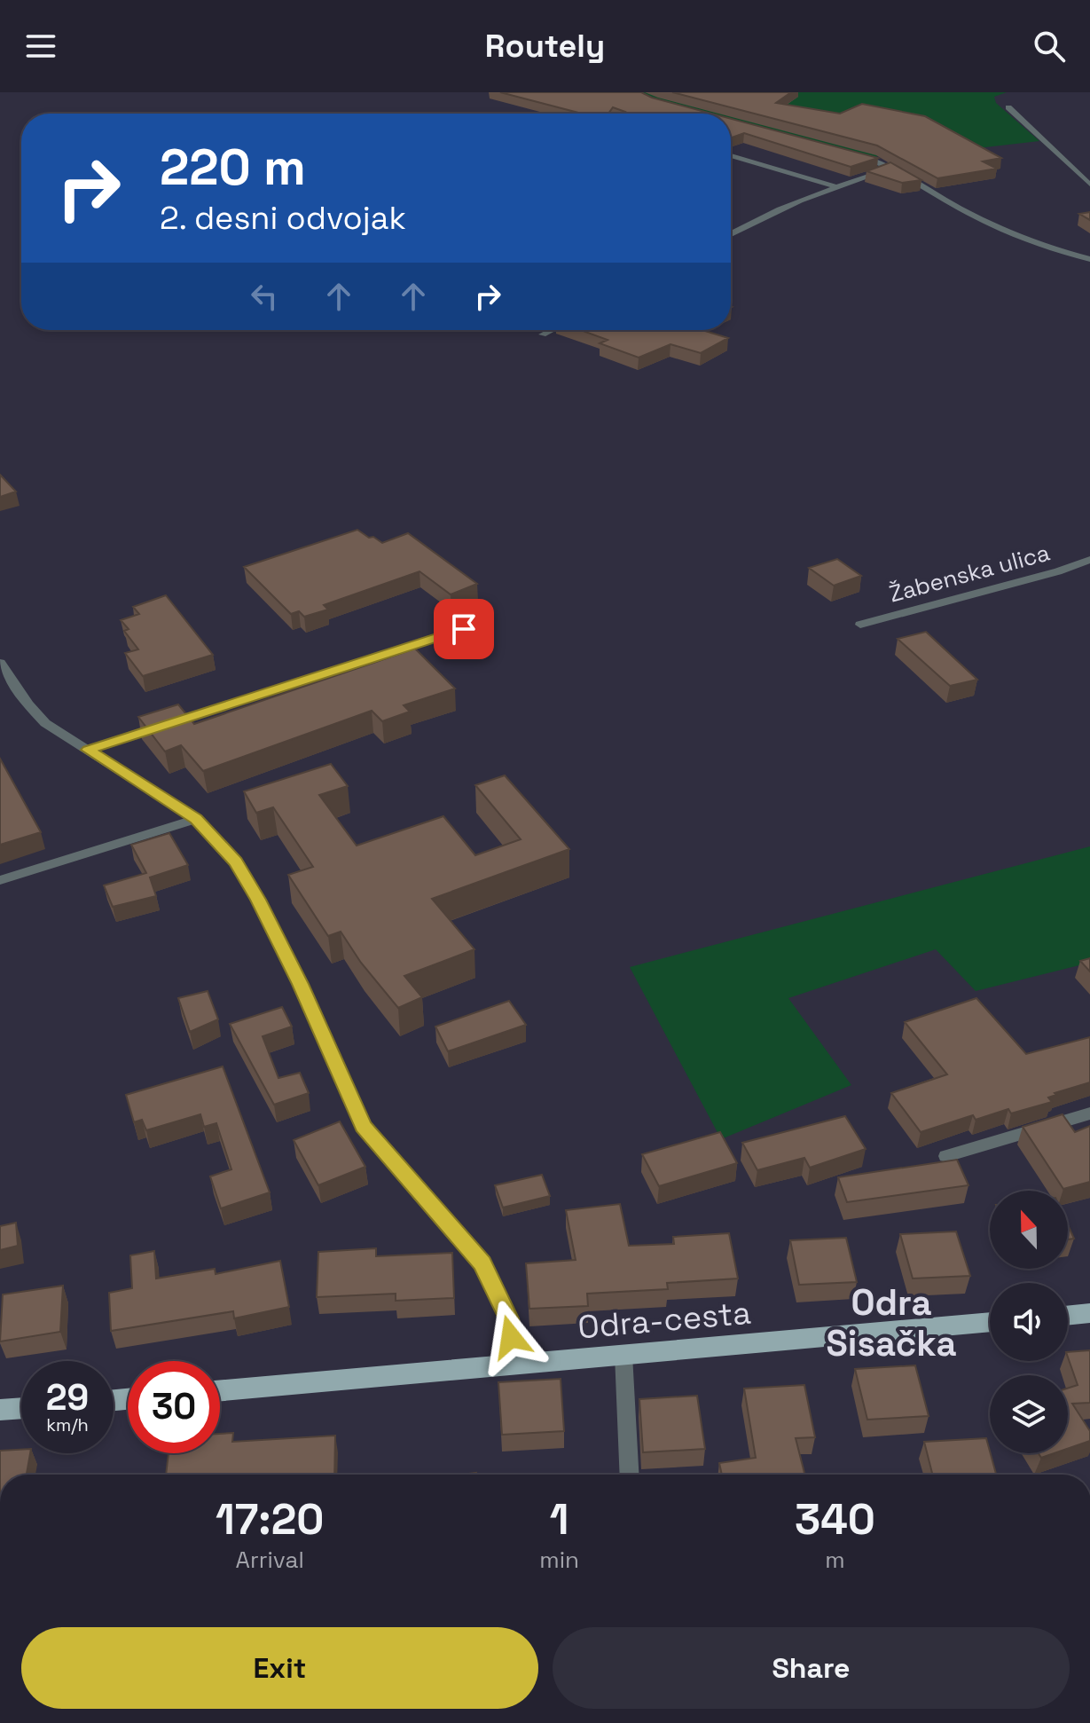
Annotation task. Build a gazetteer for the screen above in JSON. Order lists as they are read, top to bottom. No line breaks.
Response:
{"streets":{"main road":["Odra-cesta"],"street":["Žabenska ulica"]},"districts":["Odra Sisačka"],"north":"top","page":{"header":"Routely","turn":["220 m","2. desni odvojak"],"speed":"29 km/h","limit":"30","eta":["17:20","Arrival","1","min","340","m"],"buttons":["Exit","Share"]}}
